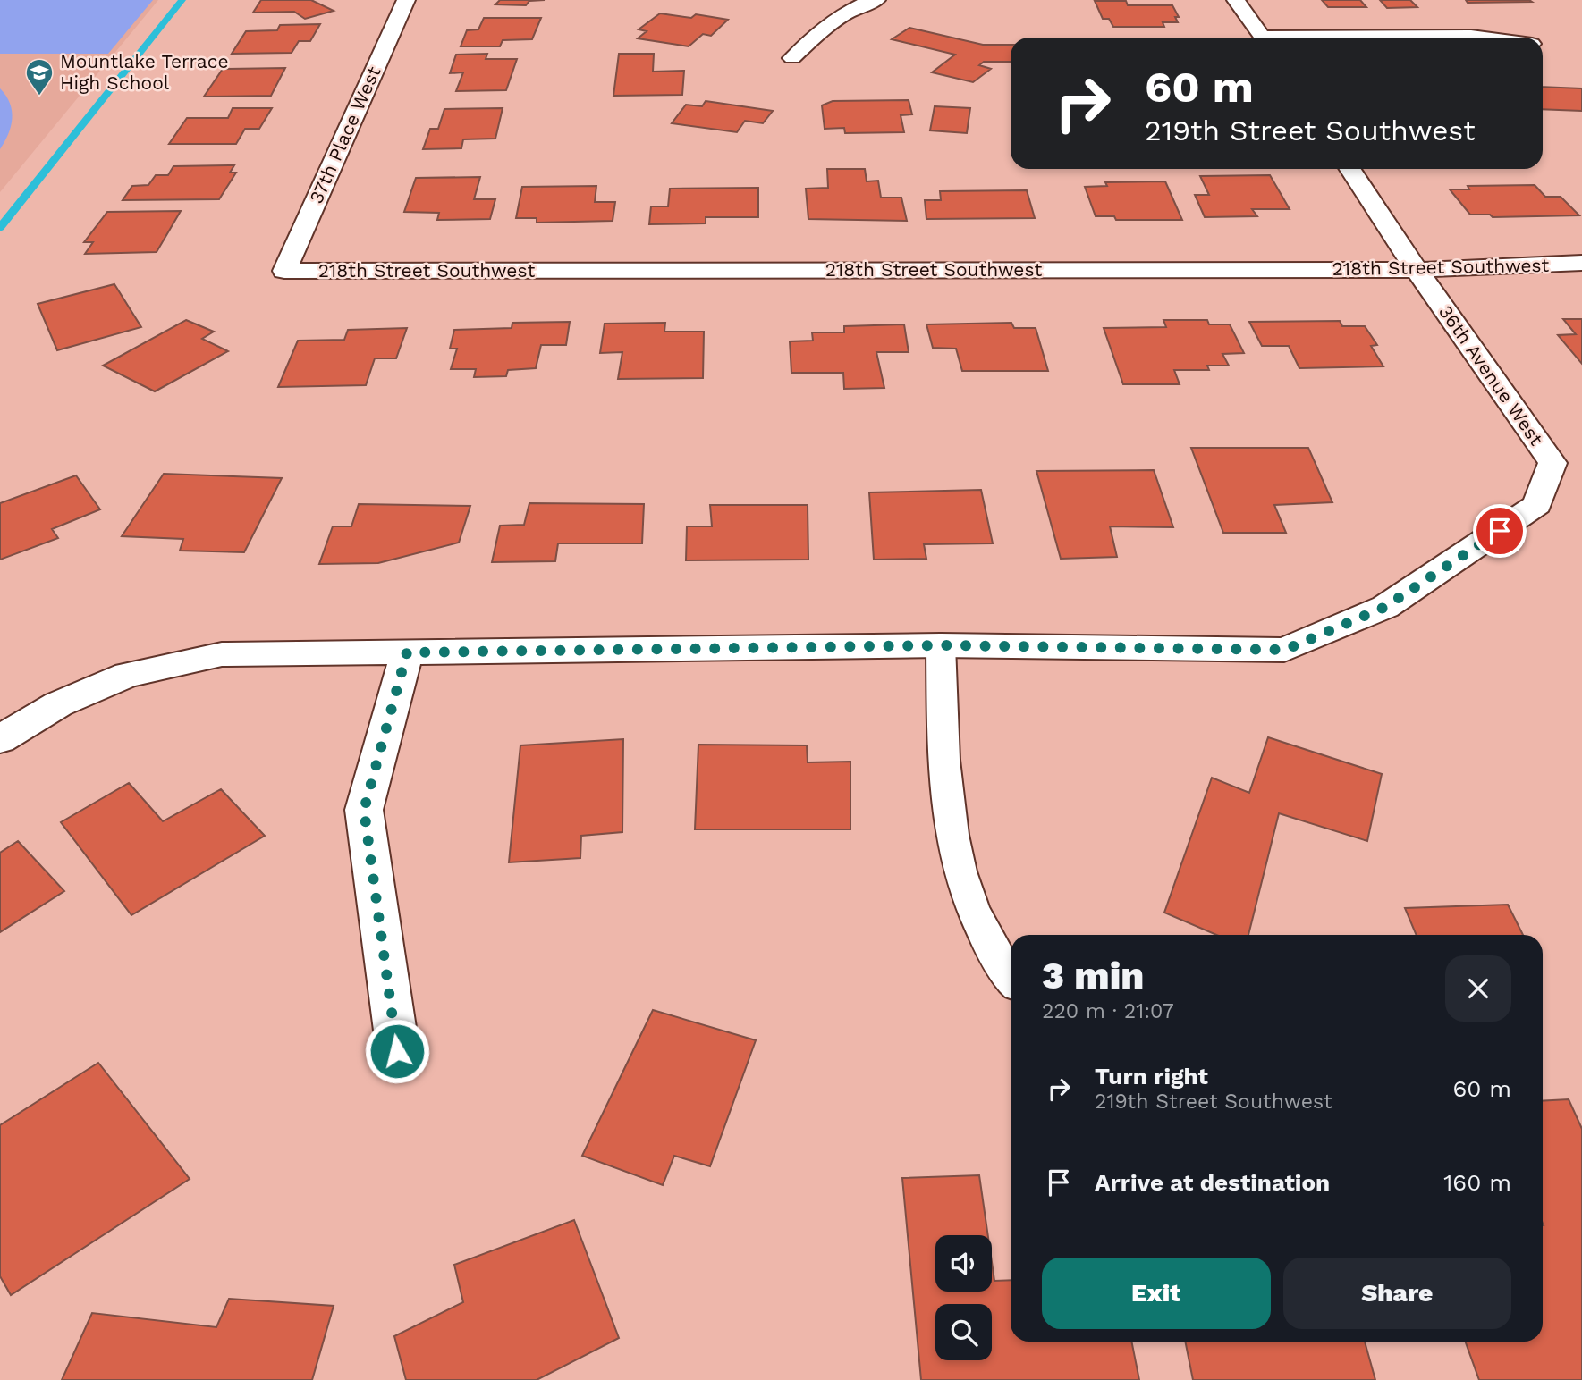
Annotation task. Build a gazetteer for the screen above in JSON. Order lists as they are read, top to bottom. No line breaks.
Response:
{"streets":{"street":["37th Place West","218th Street Southwest","36th Avenue West"]},"crossings":[["37th Place West","218th Street Southwest"],["218th Street Southwest","36th Avenue West"]],"places":{"school or university":["Mountlake Terrace High School"]},"page":{"turn":["60 m","219th Street Southwest"],"heading":["3 min","220 m · 21:07"],"list":[{"name":"Turn right","note":"219th Street Southwest","value":"60 m"},{"name":"Arrive at destination","value":"160 m"}],"buttons":["Exit","Share"]}}
